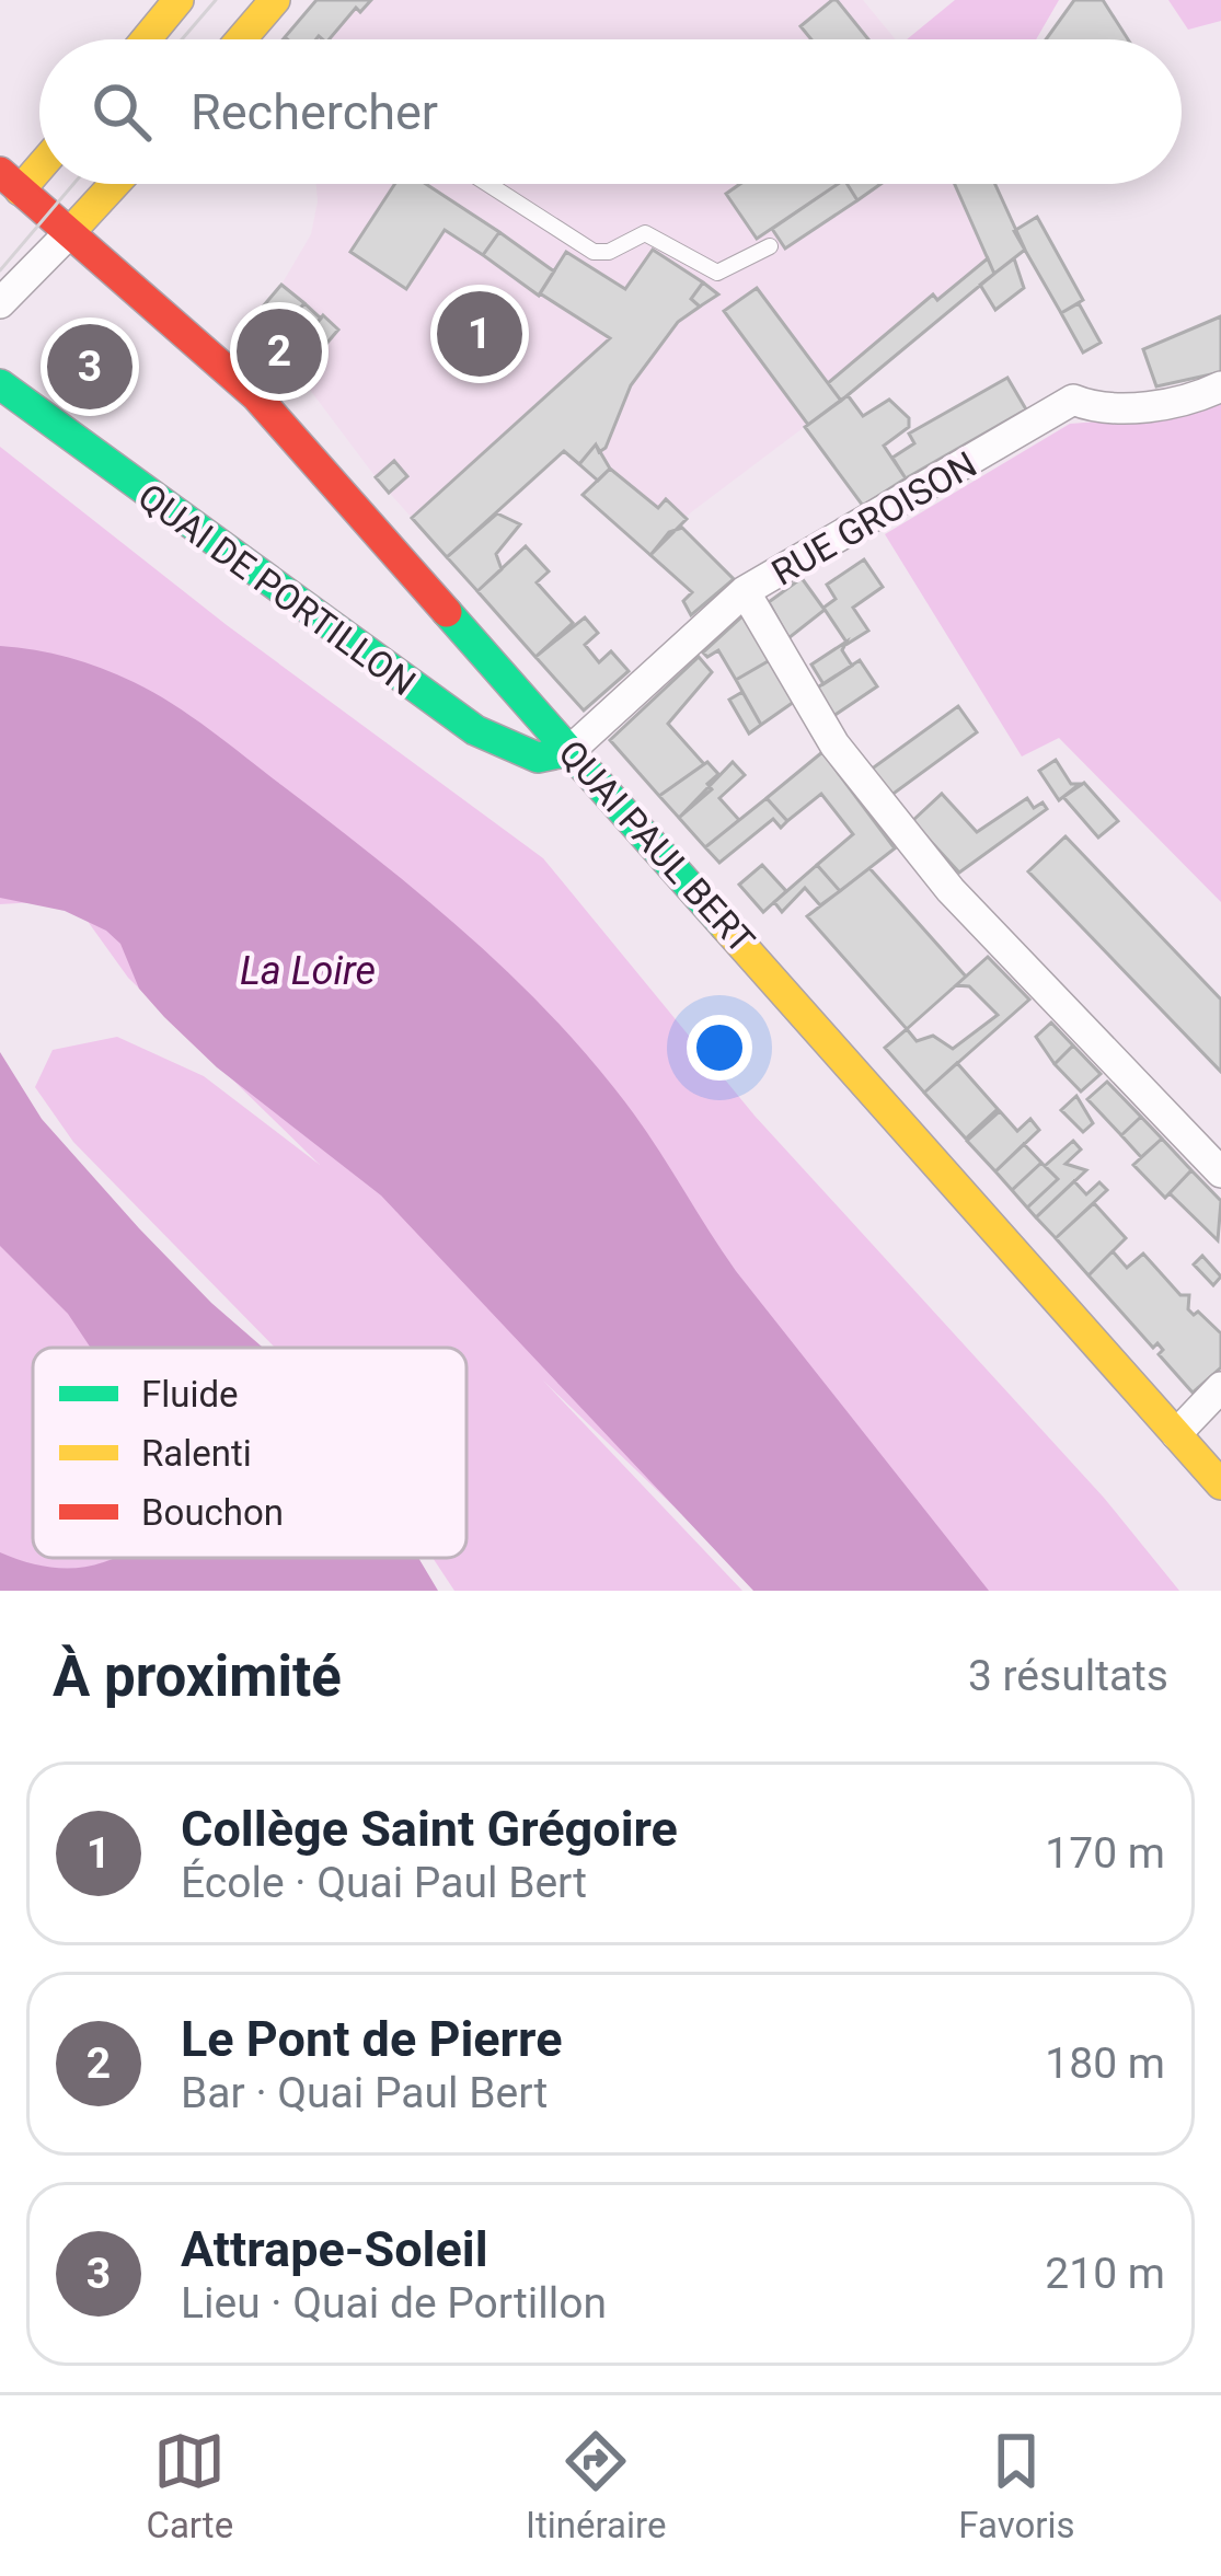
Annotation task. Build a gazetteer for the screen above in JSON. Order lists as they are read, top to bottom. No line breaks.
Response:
{"streets":{"main road":["QUAI DE PORTILLON","QUAI PAUL BERT"],"street":["RUE GROISON"]},"crossings":[["RUE GROISON","QUAI DE PORTILLON"],["RUE GROISON","QUAI PAUL BERT"],["QUAI DE PORTILLON","QUAI PAUL BERT"]],"water":["La Loire"],"legend":["Fluide","Ralenti","Bouchon"],"page":{"search":"Rechercher","pins":["1","2","3"],"heading":["À proximité","3 résultats"],"list":[{"mark":"1","name":"Collège Saint Grégoire","note":"École · Quai Paul Bert","value":"170 m"},{"mark":"2","name":"Le Pont de Pierre","note":"Bar · Quai Paul Bert","value":"180 m"},{"mark":"3","name":"Attrape-Soleil","note":"Lieu · Quai de Portillon","value":"210 m"}],"nav":["Carte","Itinéraire","Favoris"]}}
